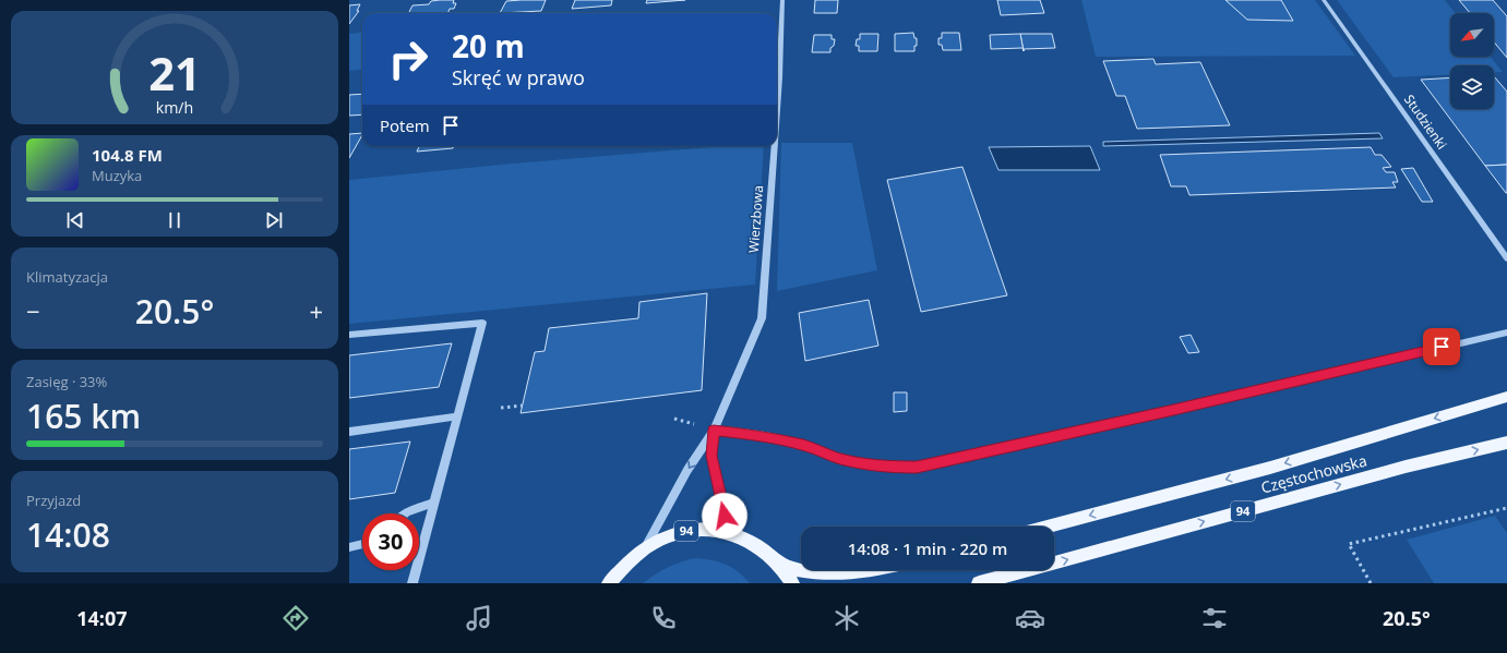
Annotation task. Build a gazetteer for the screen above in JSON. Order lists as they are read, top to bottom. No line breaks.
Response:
{"streets":{"main road":["Częstochowska","94"],"street":["Studzienki","Wierzbowa"]},"crossings":[["Wierzbowa","94"]],"north":"bottom left","page":{"turn":["20 m","Skręć w prawo"],"then":"Potem","song":["104.8 FM","Muzyka"],"tile":["Klimatyzacja",["Zasięg · 33%","165 km"],["Przyjazd","14:08"]],"heat":["−","20.5°","+"],"limit":"30","trip":"14:08 · 1 min · 220 m","tabs":["14:07","20.5°"],"gauge":["21","km/h"]}}
